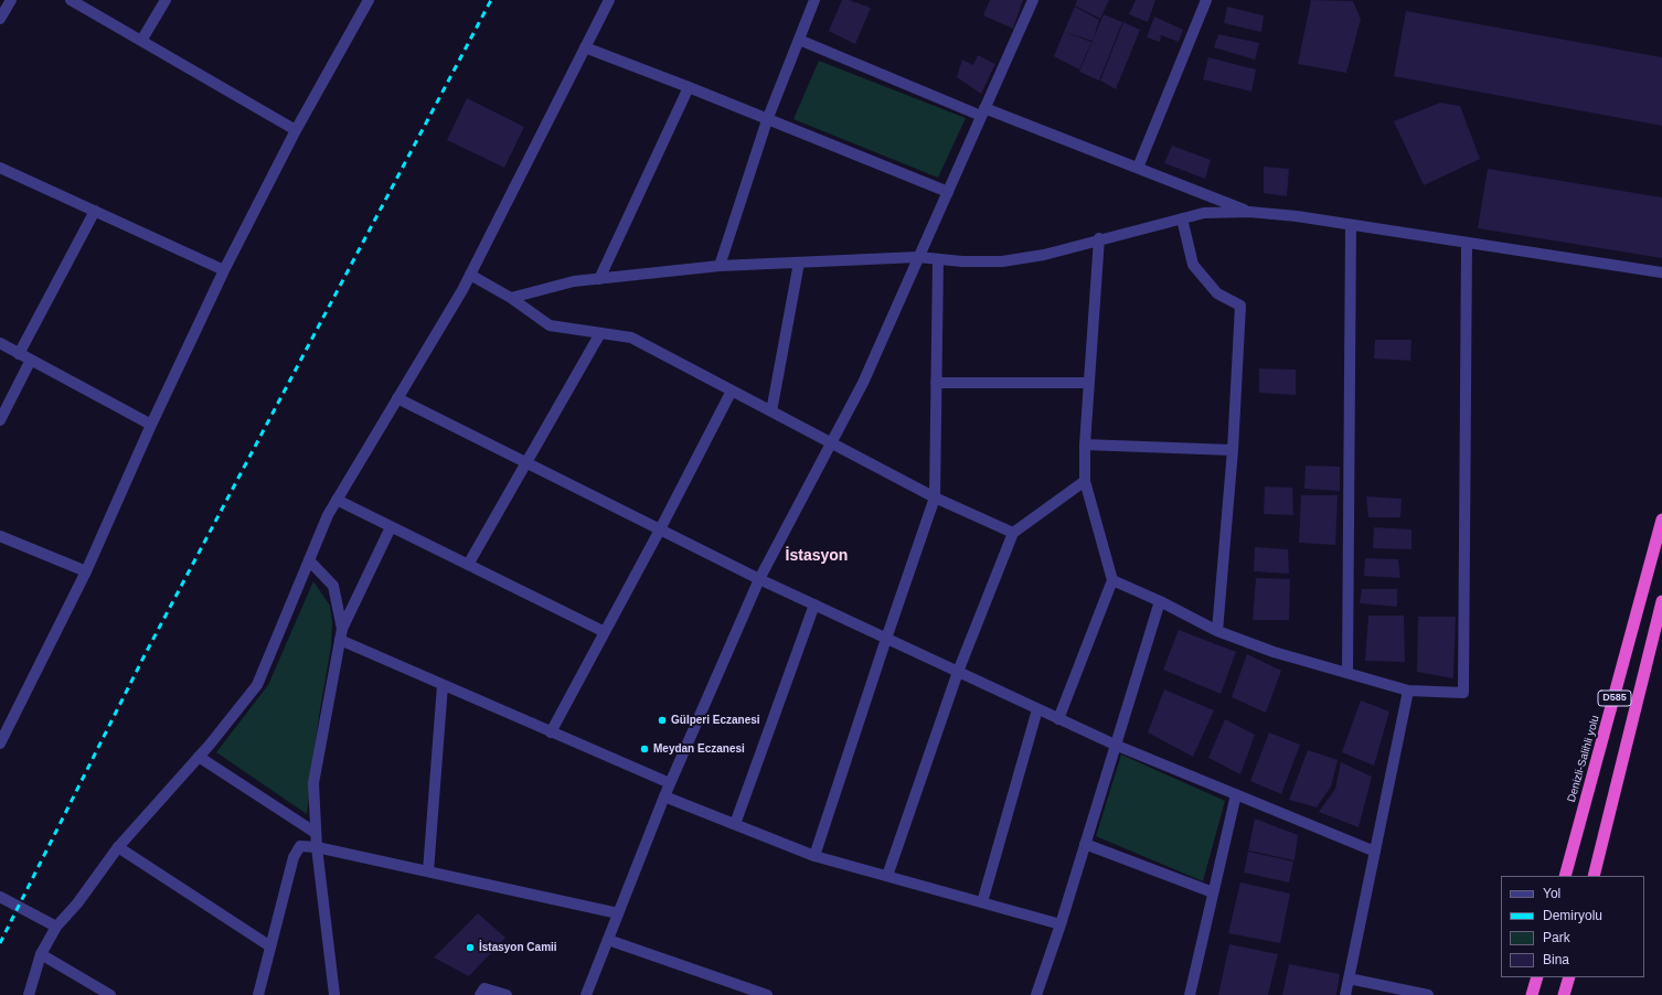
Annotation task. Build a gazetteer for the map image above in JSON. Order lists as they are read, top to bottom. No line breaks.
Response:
{"streets":{"highway":["D585","Denizli-Salihli yolu"]},"districts":["İstasyon"],"places":["Gülperi Eczanesi","Meydan Eczanesi","İstasyon Camii"],"legend":["Yol","Demiryolu","Park","Bina"]}
